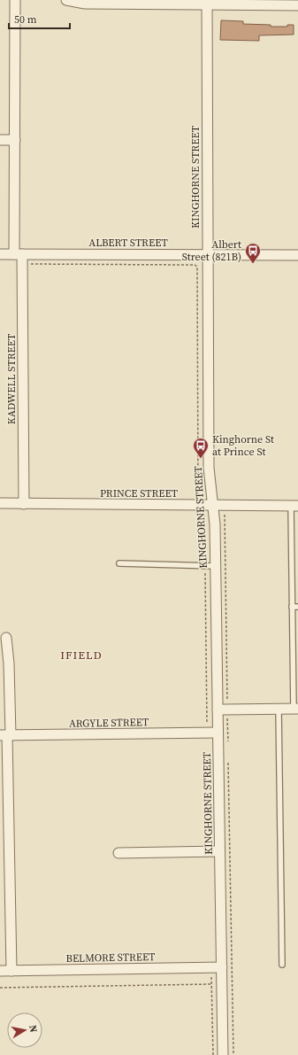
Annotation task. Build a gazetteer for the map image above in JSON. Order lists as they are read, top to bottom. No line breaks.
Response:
{"streets":{"street":["KINGHORNE STREET","ALBERT STREET","KADWELL STREET","PRINCE STREET","ARGYLE STREET","BELMORE STREET"]},"crossings":[["KINGHORNE STREET","ALBERT STREET"],["KINGHORNE STREET","PRINCE STREET"],["KINGHORNE STREET","ARGYLE STREET"],["KINGHORNE STREET","BELMORE STREET"],["ALBERT STREET","KADWELL STREET"],["KADWELL STREET","PRINCE STREET"]],"districts":["IFIELD"],"places":{"bus stop":["Albert Street (821B)","Kinghorne St at Prince St"]},"scale_bar":"50 m","north":"right"}
